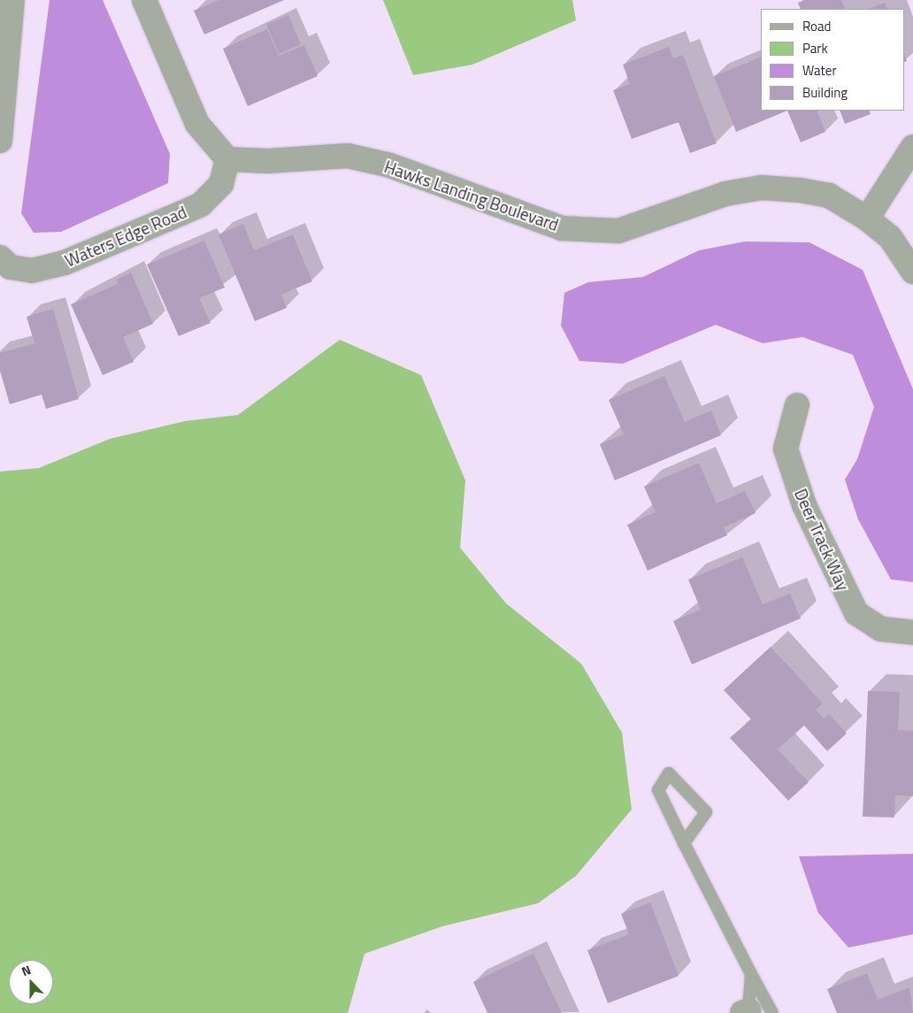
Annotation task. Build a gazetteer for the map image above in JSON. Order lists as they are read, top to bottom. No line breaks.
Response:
{"streets":{"street":["Hawks Landing Boulevard","Waters Edge Road","Deer Track Way"]},"crossings":[["Hawks Landing Boulevard","Waters Edge Road"]],"legend":["Road","Park","Water","Building"],"north":"top"}
